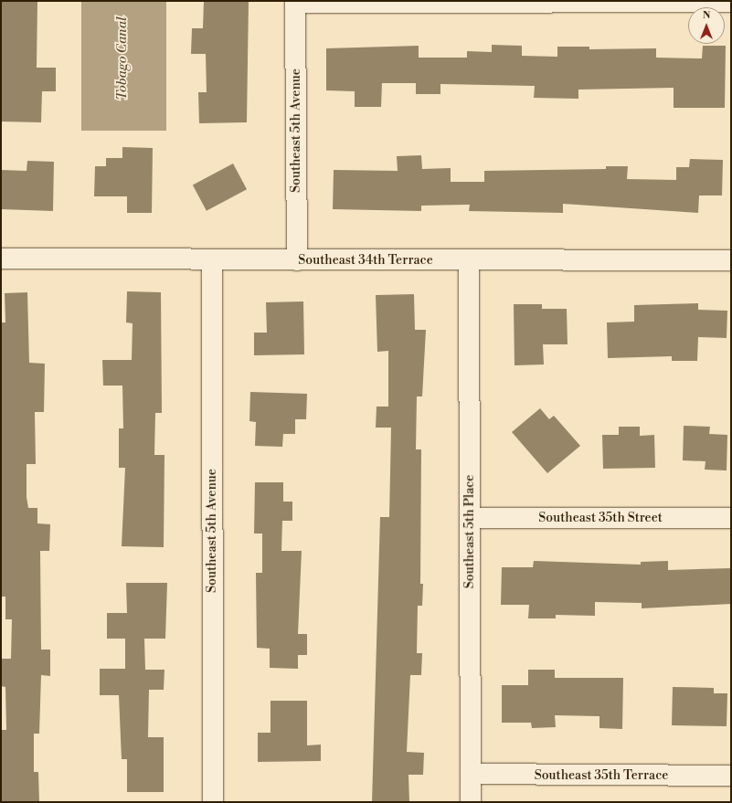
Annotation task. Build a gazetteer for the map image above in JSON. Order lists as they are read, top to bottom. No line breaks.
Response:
{"streets":{"street":["Southeast 5th Avenue","Southeast 34th Terrace","Southeast 35th Street","Southeast 5th Place","Southeast 35th Terrace"]},"crossings":[["Southeast 5th Avenue","Southeast 34th Terrace"],["Southeast 34th Terrace","Southeast 5th Place"],["Southeast 35th Street","Southeast 5th Place"],["Southeast 5th Place","Southeast 35th Terrace"]],"water":["Tobago Canal"],"north":"top"}
